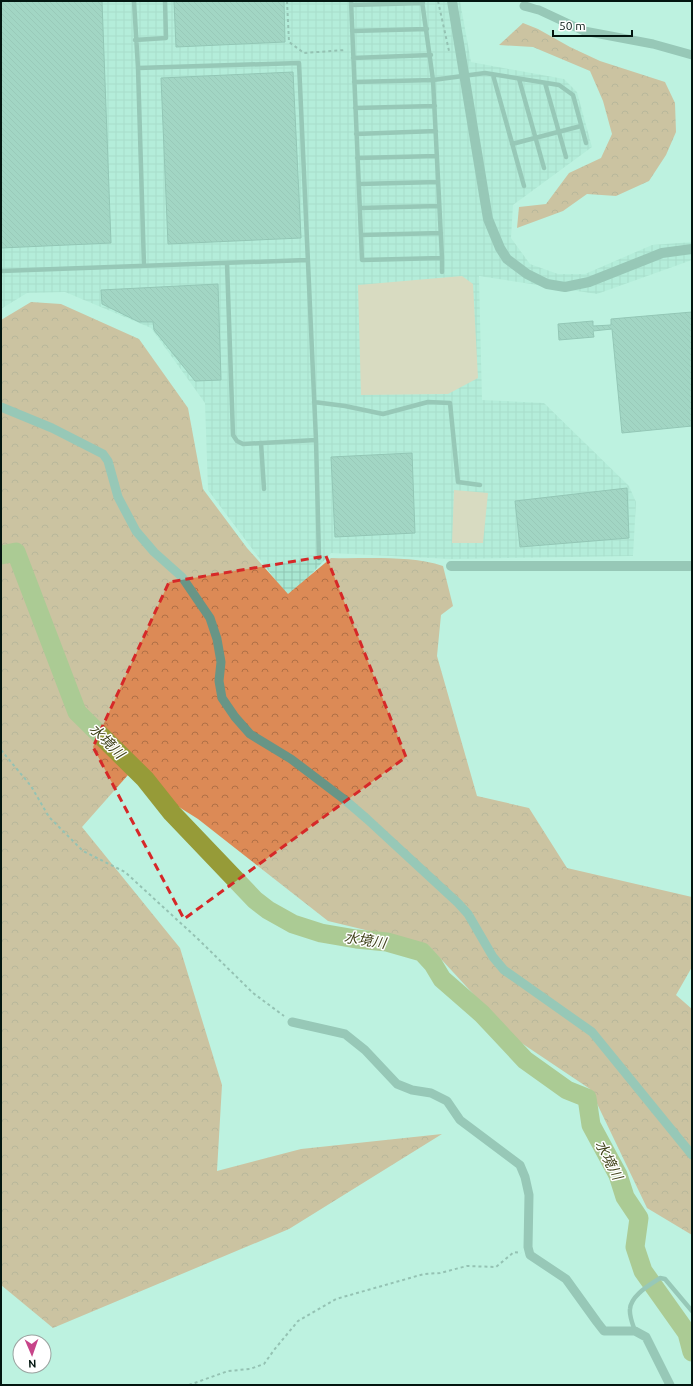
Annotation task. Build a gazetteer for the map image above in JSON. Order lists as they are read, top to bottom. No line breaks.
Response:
{"water":["水境川"],"scale_bar":"50 m","north":"bottom"}
